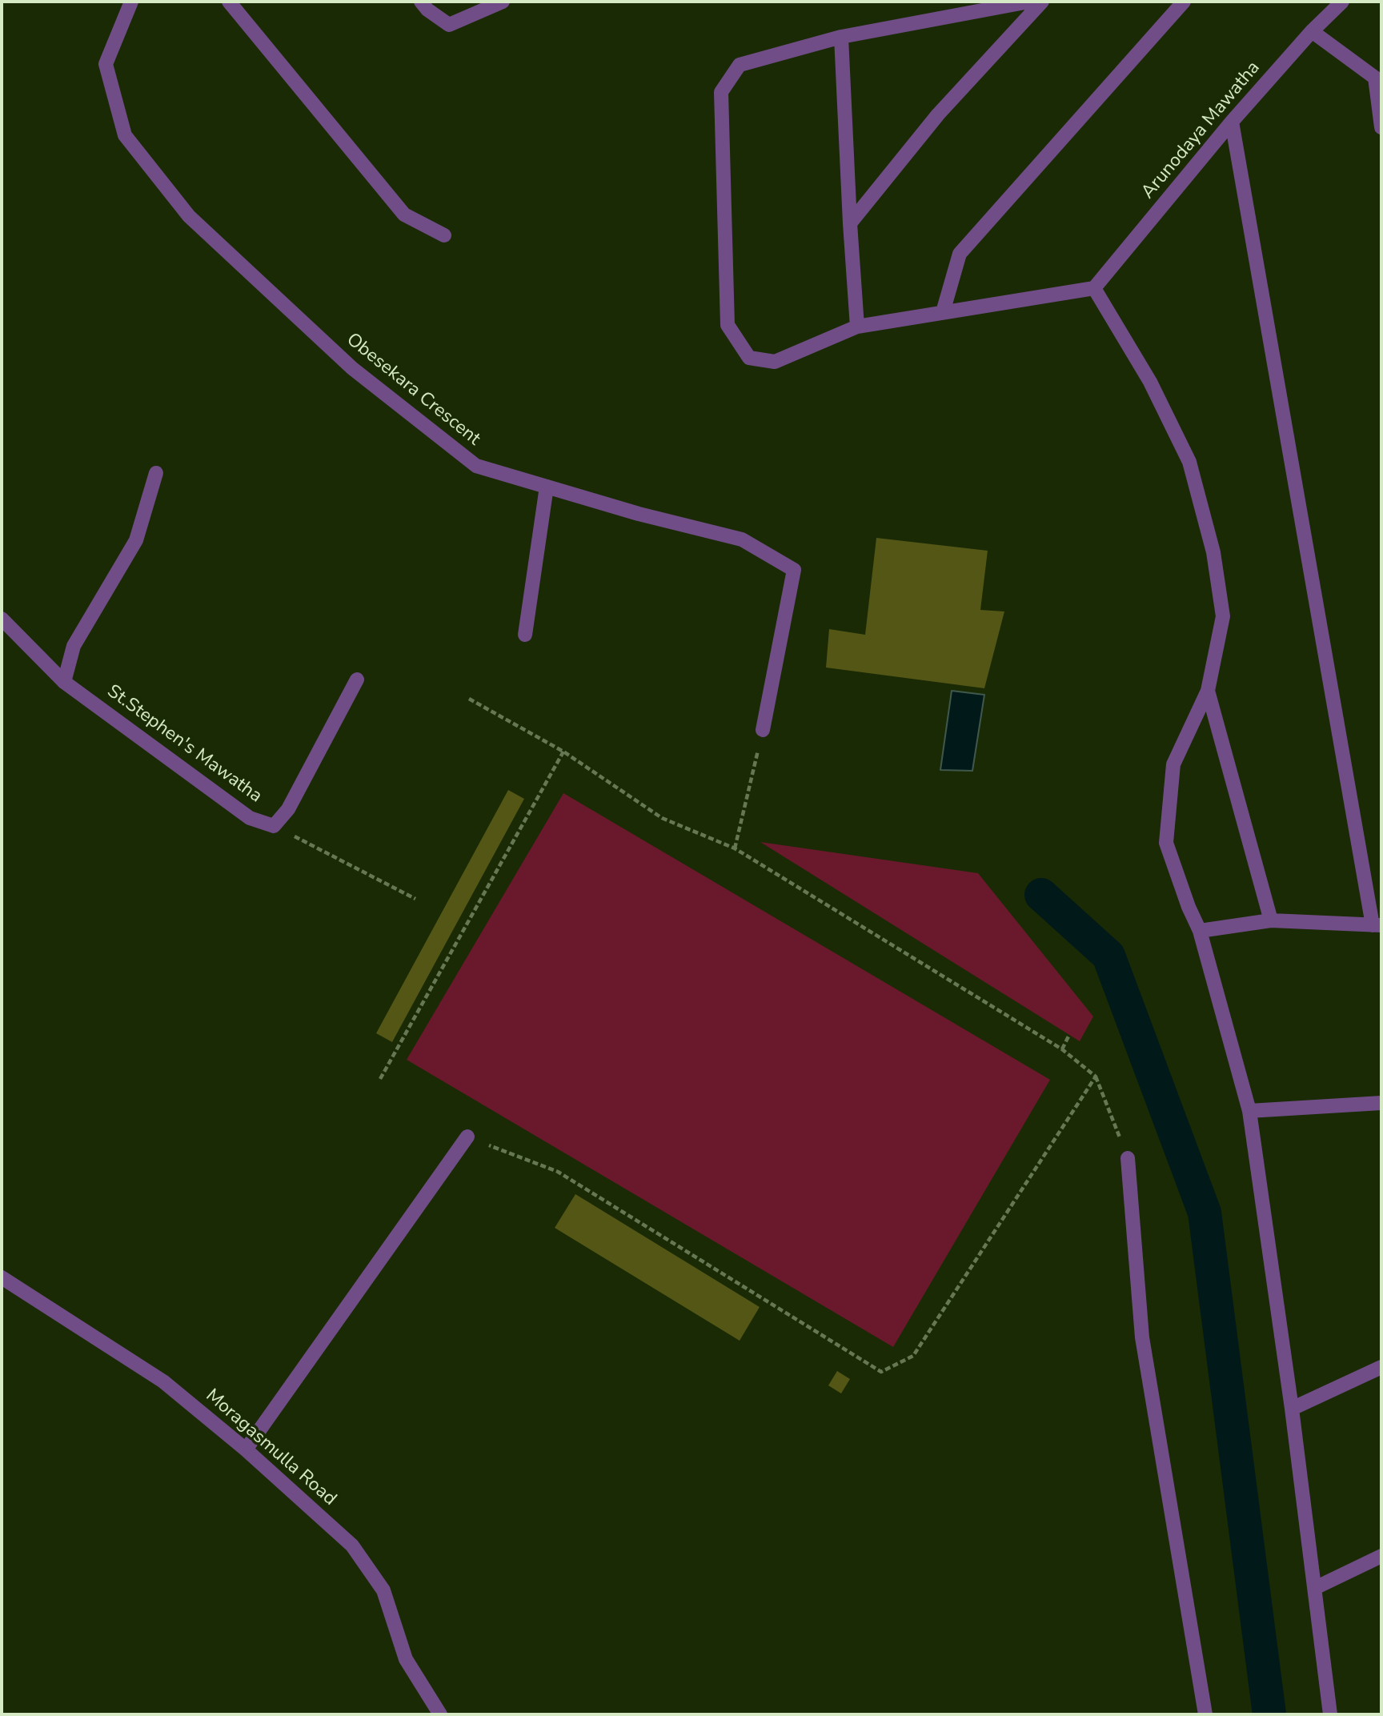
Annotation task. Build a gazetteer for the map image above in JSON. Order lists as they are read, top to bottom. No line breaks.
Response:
{"streets":{"street":["Arunodaya Mawatha","Obesekara Crescent","St.Stephen's Mawatha","Moragasmulla Road"]}}
